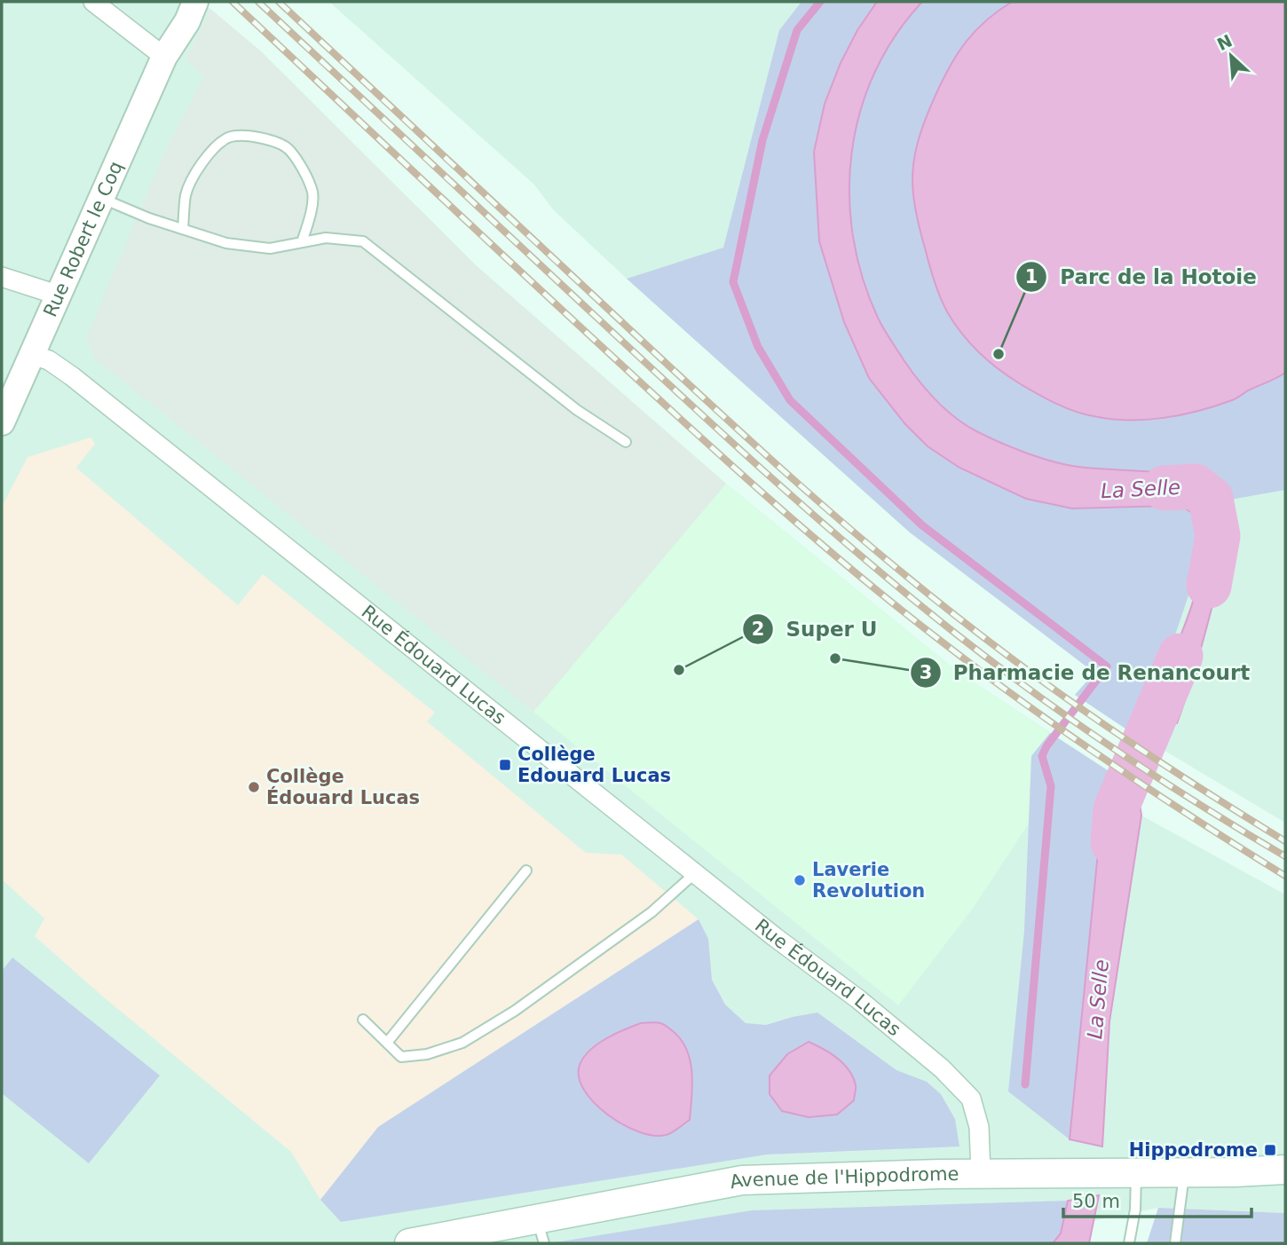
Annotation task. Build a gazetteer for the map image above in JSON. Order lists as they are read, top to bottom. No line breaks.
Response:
{"streets":{"main road":["Avenue de l'Hippodrome"],"street":["Rue Robert le Coq","Rue Édouard Lucas"]},"crossings":[["Rue Robert le Coq","Rue Édouard Lucas"],["Rue Édouard Lucas","Avenue de l'Hippodrome"]],"water":["La Selle"],"places":{"other":["Parc de la Hotoie","Pharmacie de Renancourt","Super U","Collège Édouard Lucas","Laverie Revolution"],"transit":["Collège Edouard Lucas","Hippodrome"]},"scale_bar":"50 m","north":"top left"}
